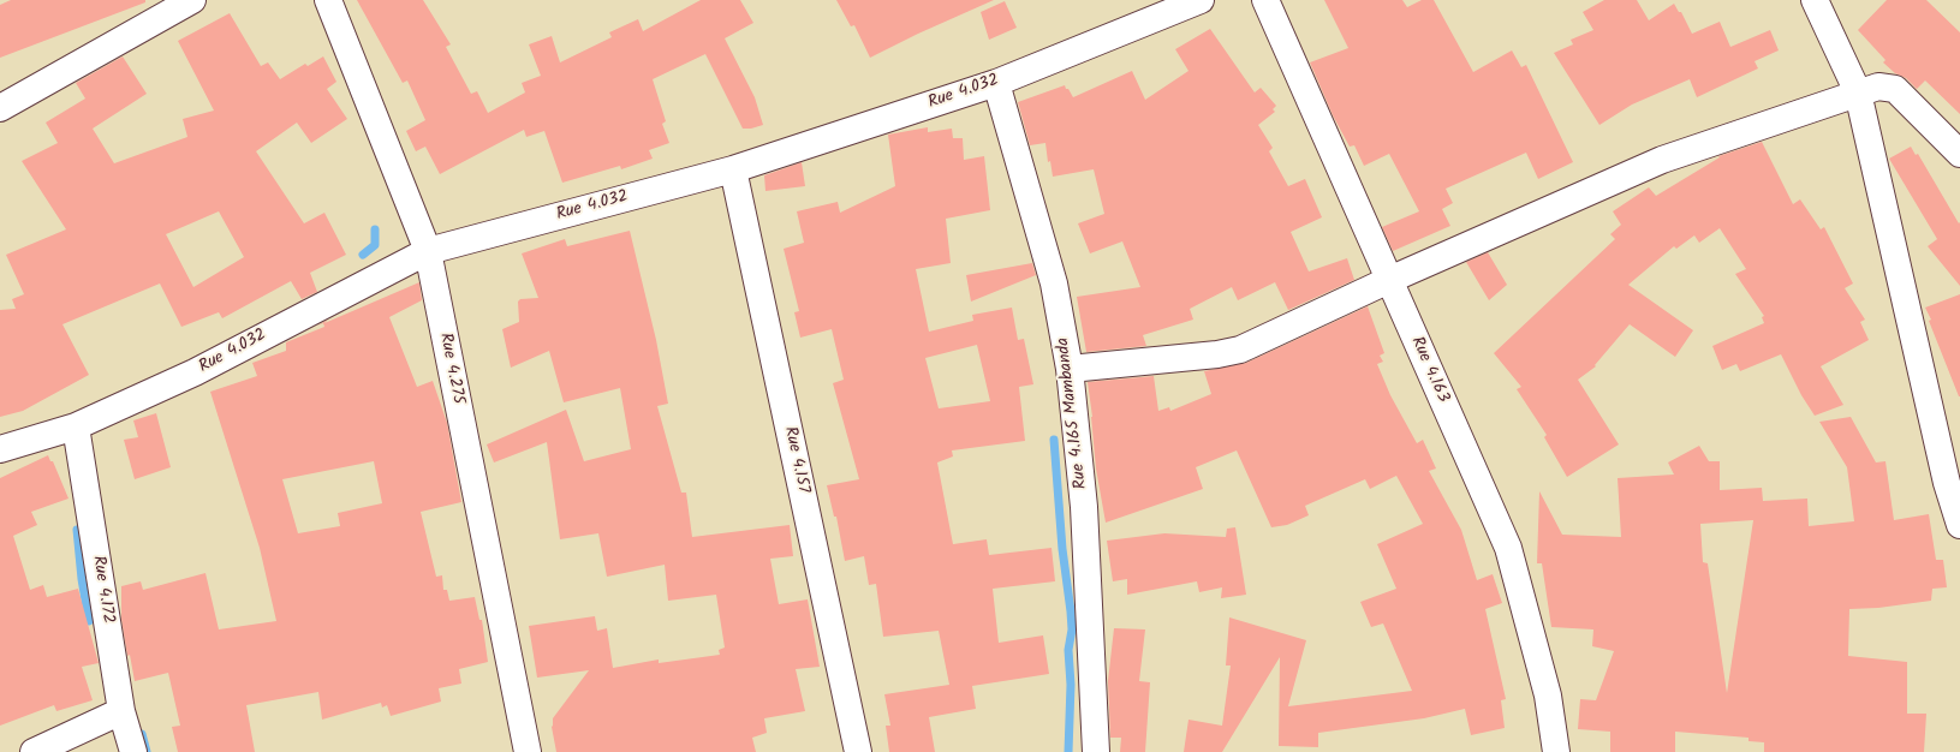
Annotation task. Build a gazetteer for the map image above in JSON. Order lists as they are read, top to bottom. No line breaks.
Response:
{"streets":{"street":["Rue 4.032","Rue 4.275","Rue 4.163","Rue 4.165 Mambanda","Rue 4.157","Rue 4.172"]},"crossings":[["Rue 4.032","Rue 4.275"],["Rue 4.032","Rue 4.165 Mambanda"],["Rue 4.032","Rue 4.157"],["Rue 4.032","Rue 4.172"]]}
